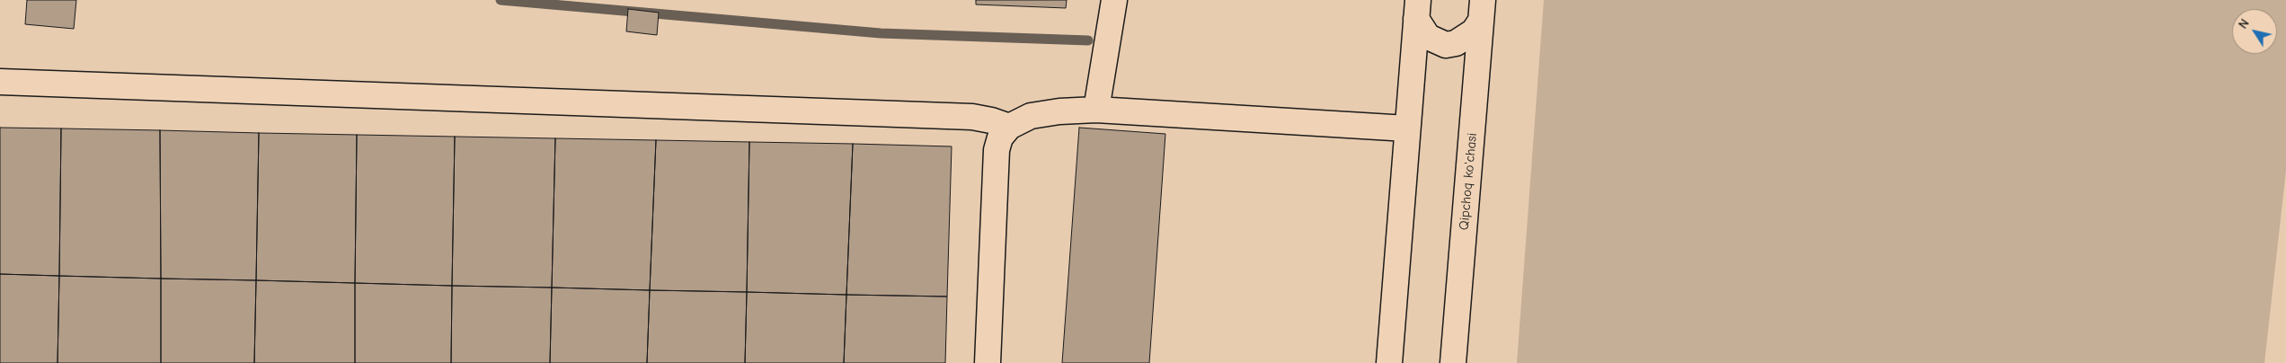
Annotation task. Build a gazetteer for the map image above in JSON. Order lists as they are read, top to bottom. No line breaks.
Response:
{"streets":{"street":["Qipchoq ko'chasi"]},"north":"top left"}
